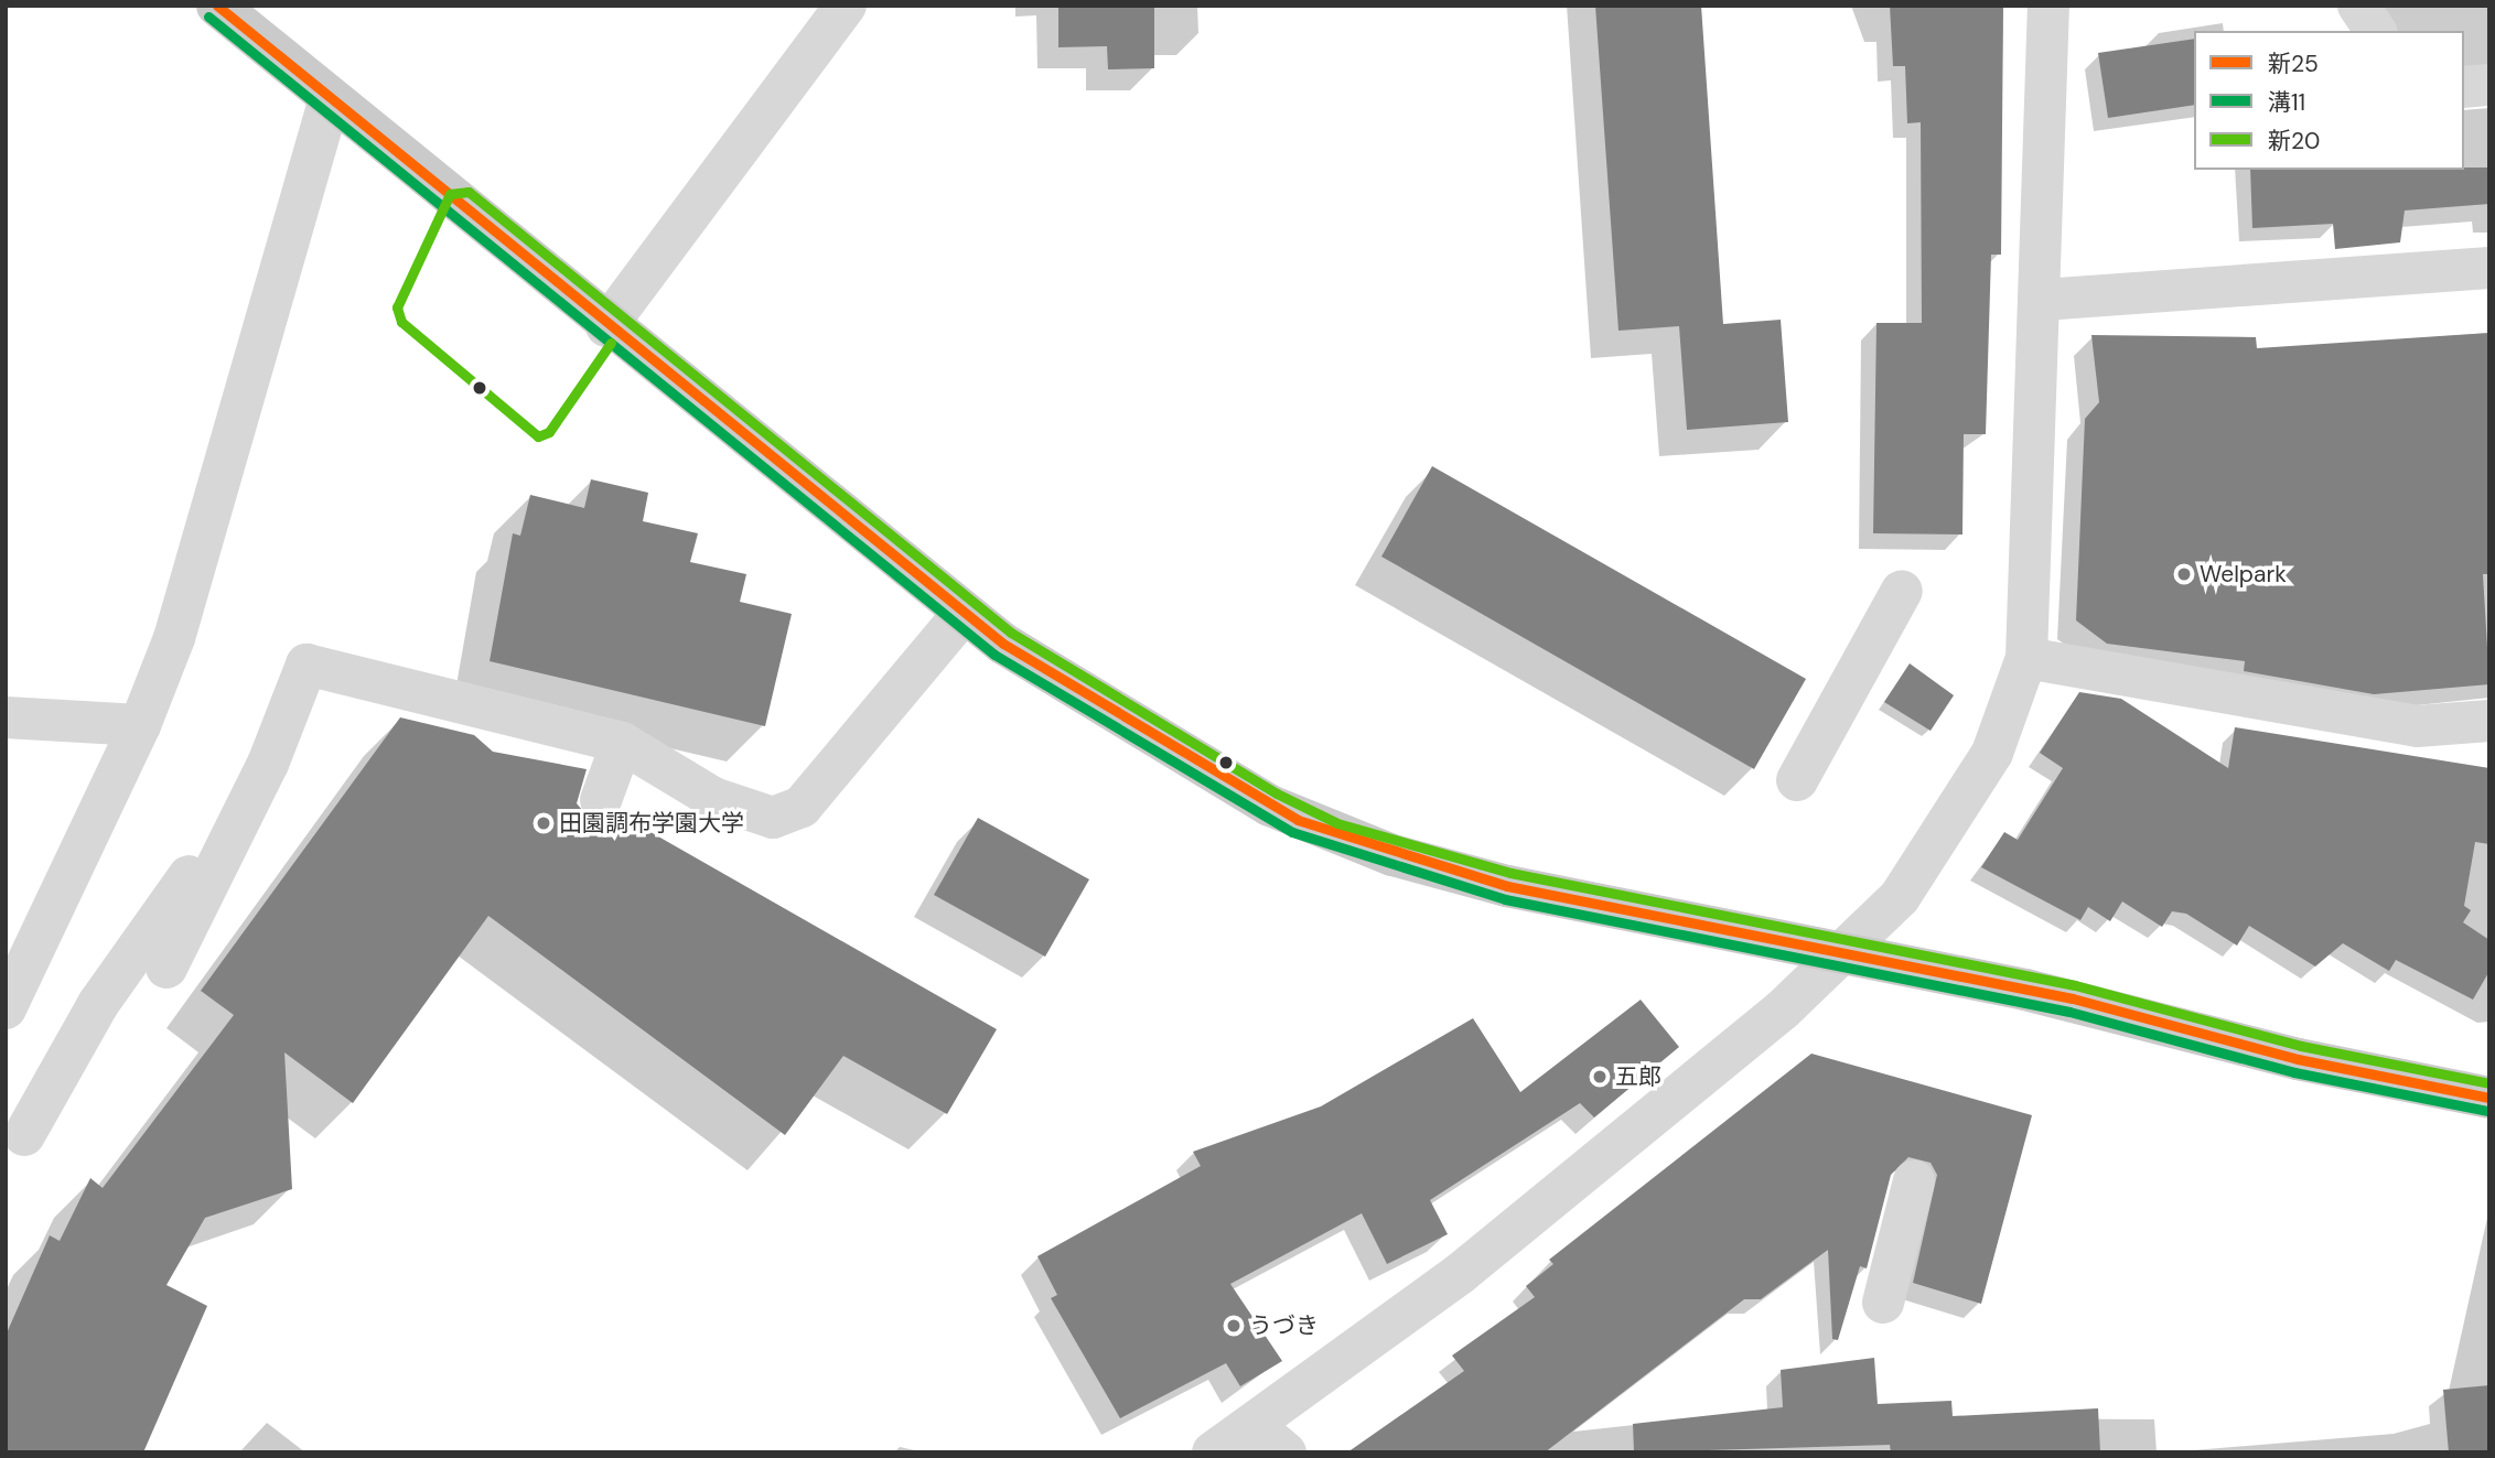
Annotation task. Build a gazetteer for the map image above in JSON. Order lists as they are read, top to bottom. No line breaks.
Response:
{"places":["Welpark","田園調布学園大学","五郎","うづき"],"lines":["transit line 新25","transit line 溝11","transit line 新20"],"legend":["新25","溝11","新20"]}
